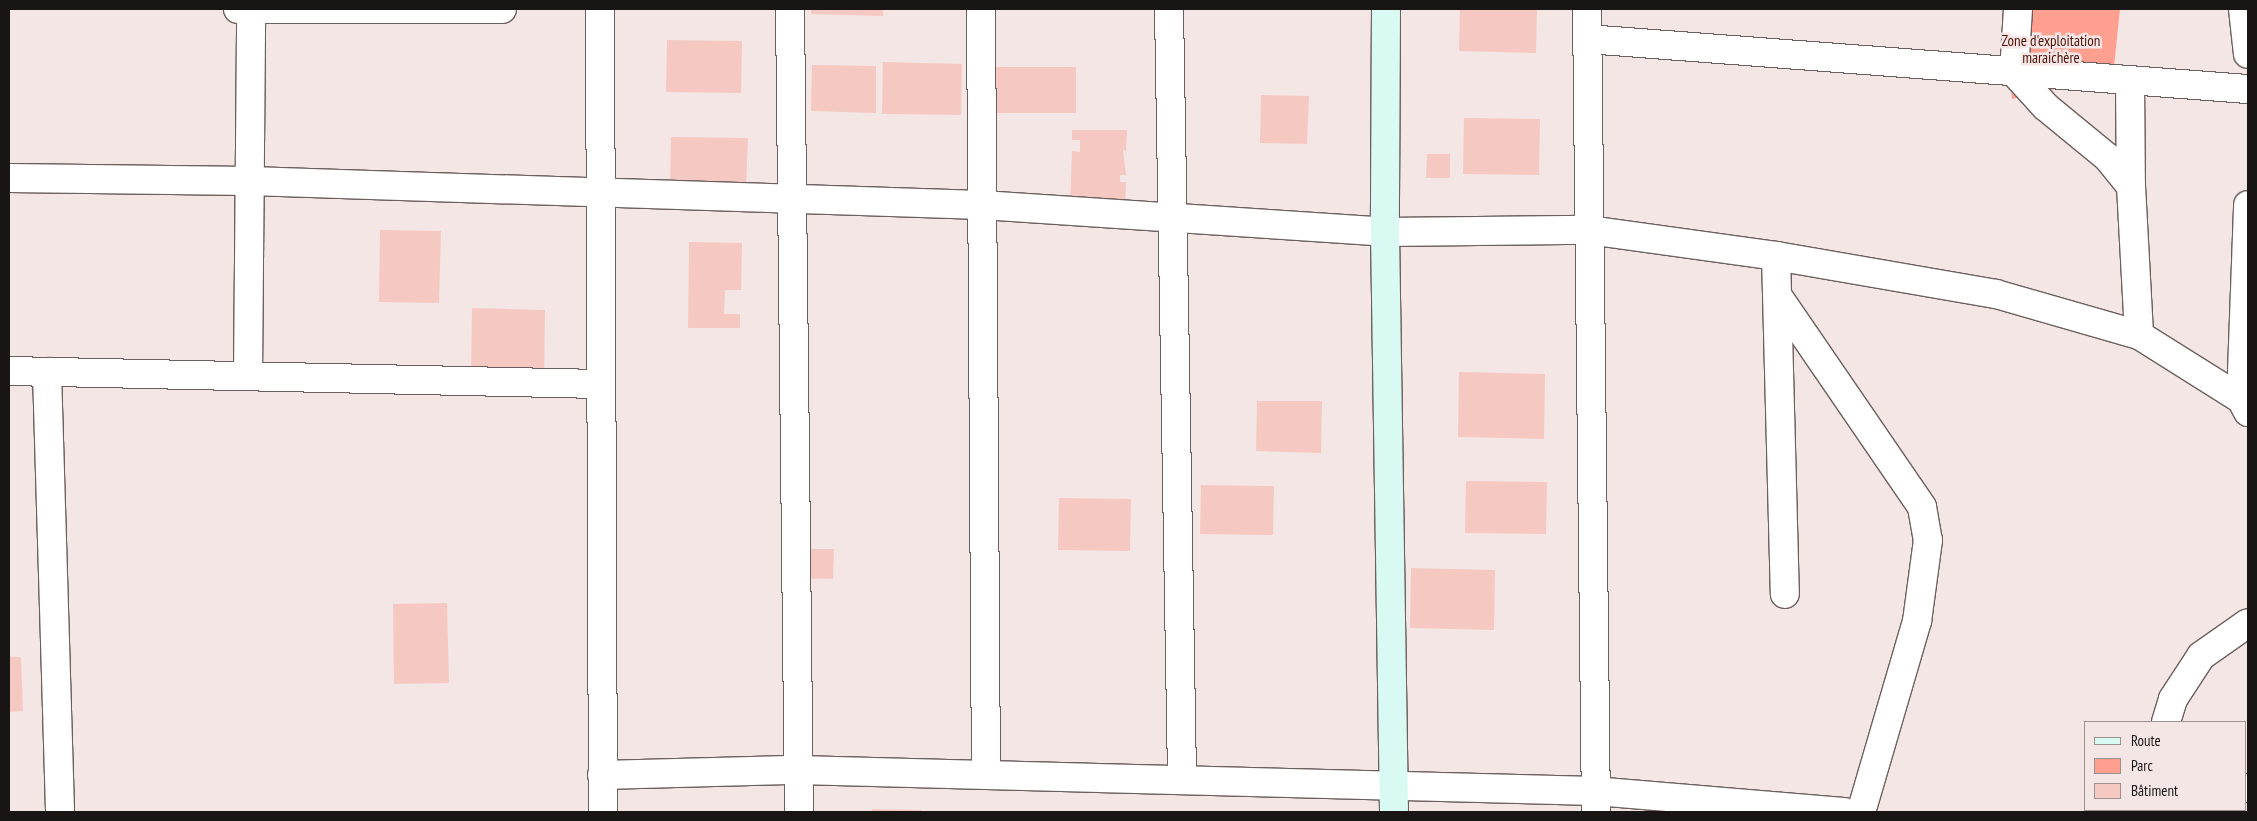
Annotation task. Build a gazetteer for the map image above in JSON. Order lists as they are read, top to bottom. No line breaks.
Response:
{"parks":["Zone d'exploitation maraichère"],"legend":["Route","Parc","Bâtiment"]}
